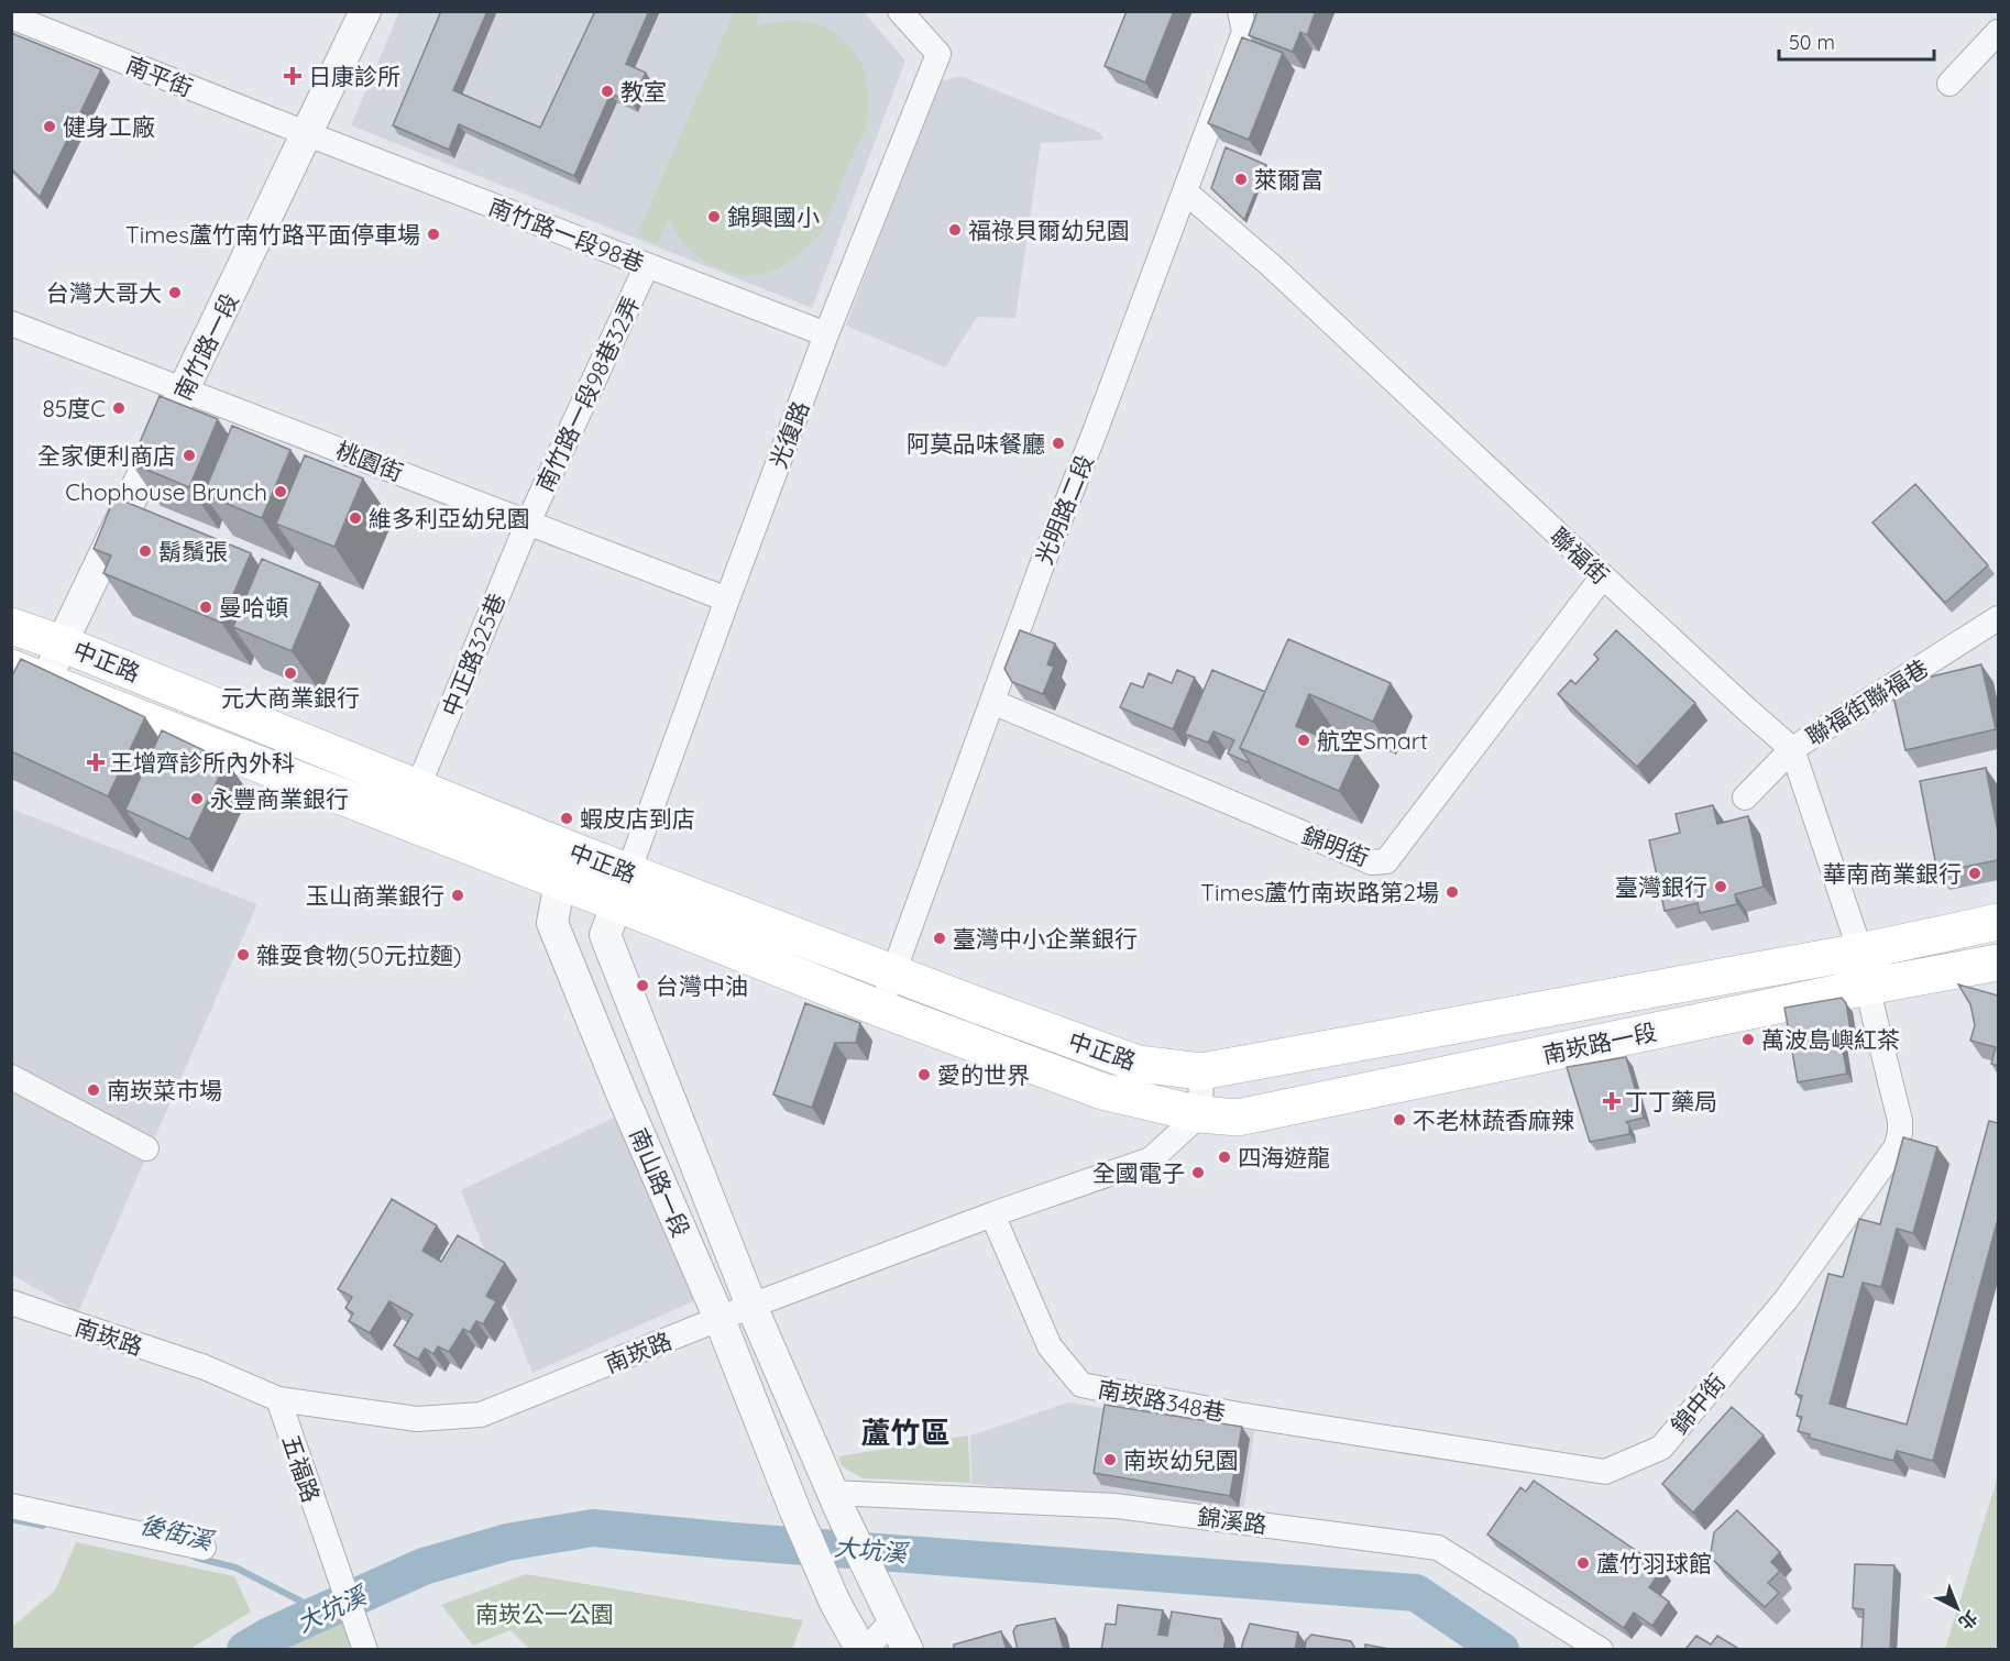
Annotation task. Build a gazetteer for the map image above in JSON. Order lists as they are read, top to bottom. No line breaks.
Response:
{"streets":{"main road":["中正路","南崁路一段"],"street":["南平街","南竹路一段98巷","南竹路一段","南竹路一段98巷32弄","光復路","桃園街","光明路二段","聯福街","中正路325巷","聯福街聯福巷","錦明街","南山路一段","南崁路","南崁路348巷","錦中街","五福路","錦溪路"]},"crossings":[["南平街","南竹路一段98巷"],["南平街","南竹路一段"],["南竹路一段98巷","南竹路一段"],["南竹路一段98巷","南竹路一段98巷32弄"],["南竹路一段98巷","光復路"],["南竹路一段","桃園街"],["南竹路一段","中正路"],["南竹路一段98巷32弄","桃園街"],["南竹路一段98巷32弄","中正路325巷"],["光復路","桃園街"],["光復路","中正路"],["光復路","南山路一段"],["桃園街","中正路325巷"],["光明路二段","聯福街"],["光明路二段","中正路"],["光明路二段","錦明街"],["聯福街","聯福街聯福巷"],["聯福街","錦明街"],["中正路325巷","中正路"],["中正路","南崁路一段"],["中正路","南山路一段"],["中正路","南崁路"],["南崁路一段","南崁路"],["南崁路一段","錦中街"],["南山路一段","南崁路"],["南山路一段","錦溪路"],["南崁路","南崁路348巷"],["南崁路","五福路"],["南崁路348巷","錦中街"]],"districts":["蘆竹區"],"water":["後街溪","大坑溪"],"parks":["南崁公一公園"],"places":{"health":["日康診所","王增齊診所內外科","丁丁藥局"],"other":["教室","健身工廠","萊爾富","錦興國小","福祿貝爾幼兒園","Times蘆竹南竹路平面停車場","台灣大哥大","85度C","阿莫品味餐廳","全家便利商店","Chophouse Brunch","維多利亞幼兒園","鬍鬚張","曼哈頓","元大商業銀行","航空Smart","永豐商業銀行","蝦皮店到店","華南商業銀行","臺灣銀行","Times蘆竹南崁路第2場","玉山商業銀行","臺灣中小企業銀行","雜耍食物(50元拉麵)","台灣中油","萬波島嶼紅茶","愛的世界","南崁菜市場","不老林蔬香麻辣","四海遊龍","全國電子","南崁幼兒園","蘆竹羽球館"]},"scale_bar":"50 m","north":"bottom right"}
